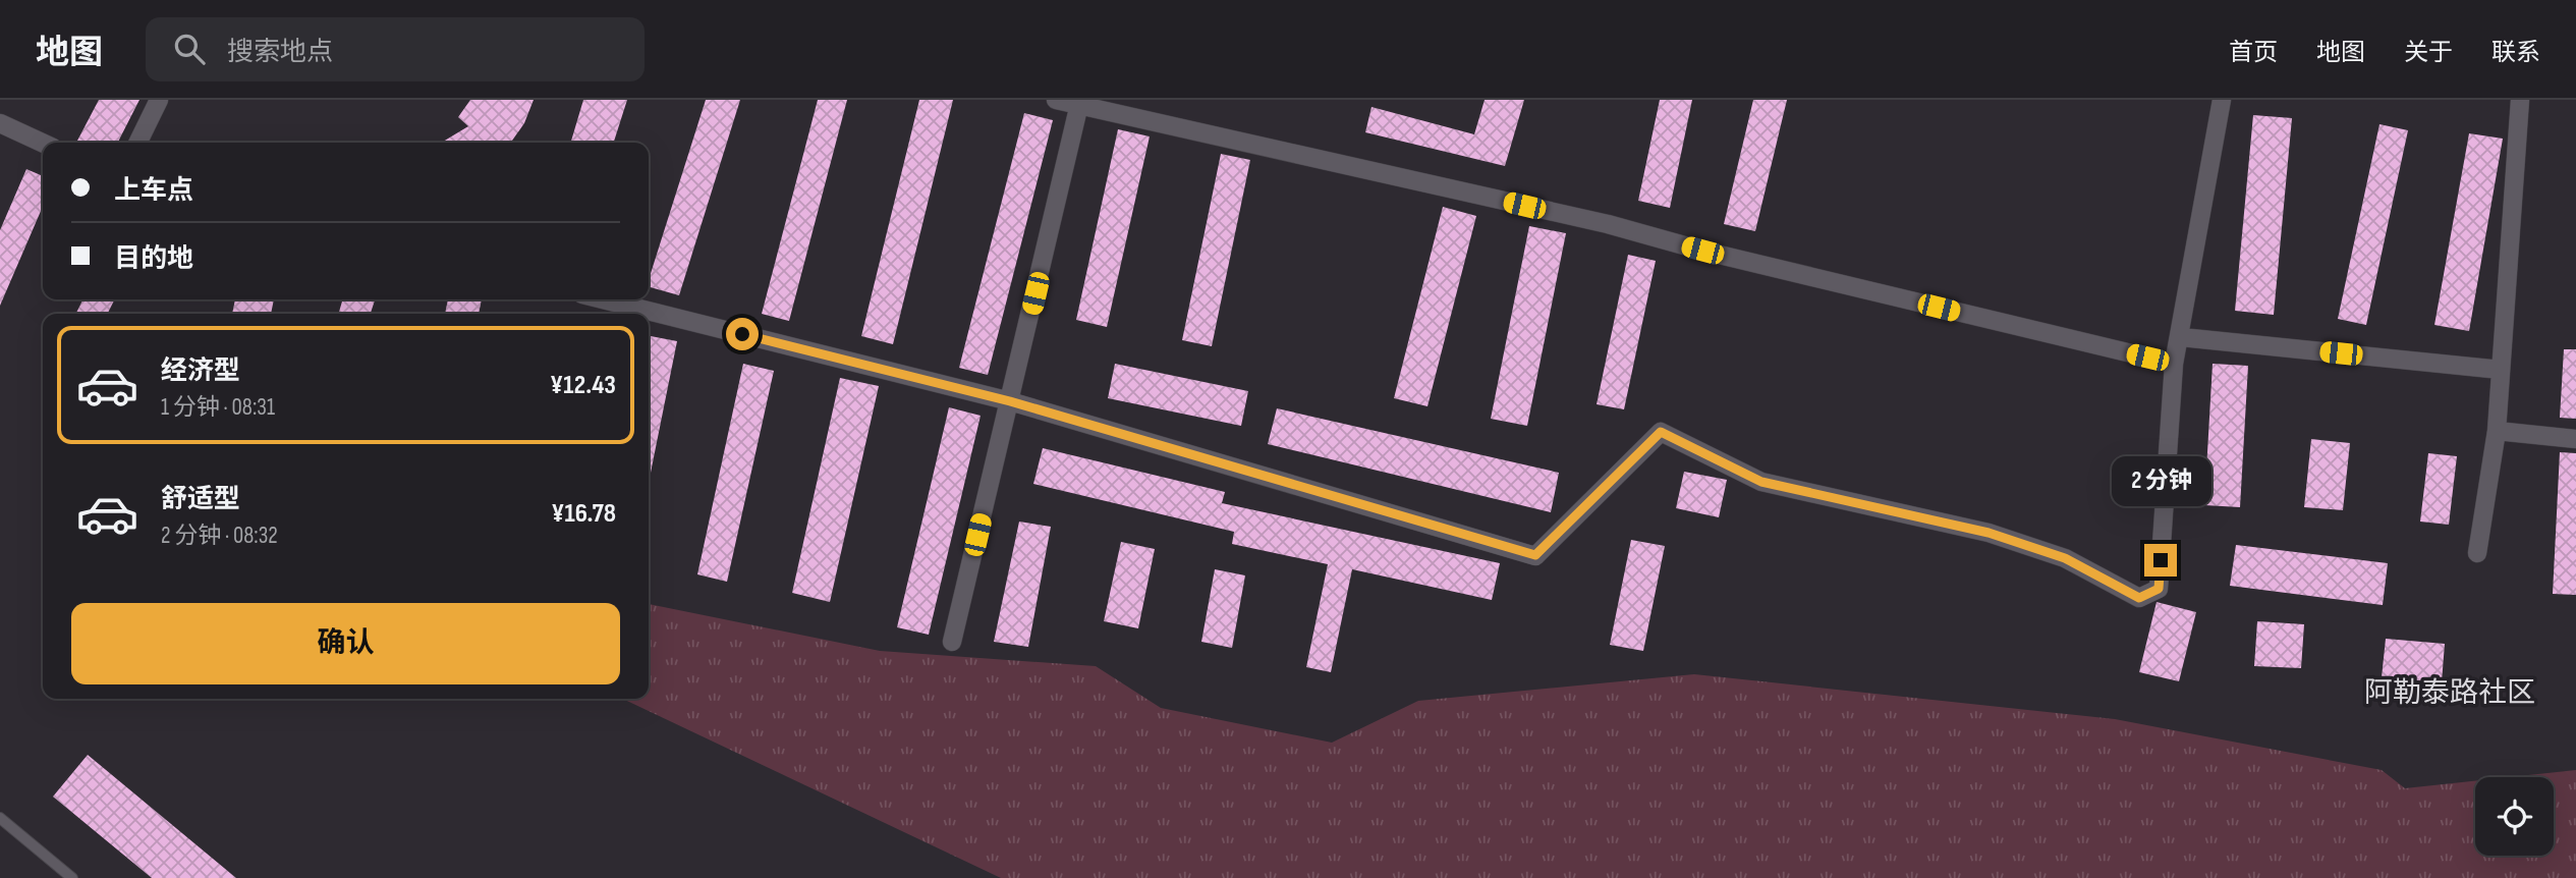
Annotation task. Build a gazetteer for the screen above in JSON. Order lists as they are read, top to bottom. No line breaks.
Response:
{"districts":["阿勒泰路社区"],"page":{"header":"地图","search":"搜索地点","nav":["首页","地图","关于","联系"],"banner":["上车点","目的地"],"list":[{"name":"经济型","note":"1 分钟 · 08:31","value":"¥12.43"},{"name":"舒适型","note":"2 分钟 · 08:32","value":"¥16.78"}],"bubble":"2 分钟","buttons":"确认"}}
